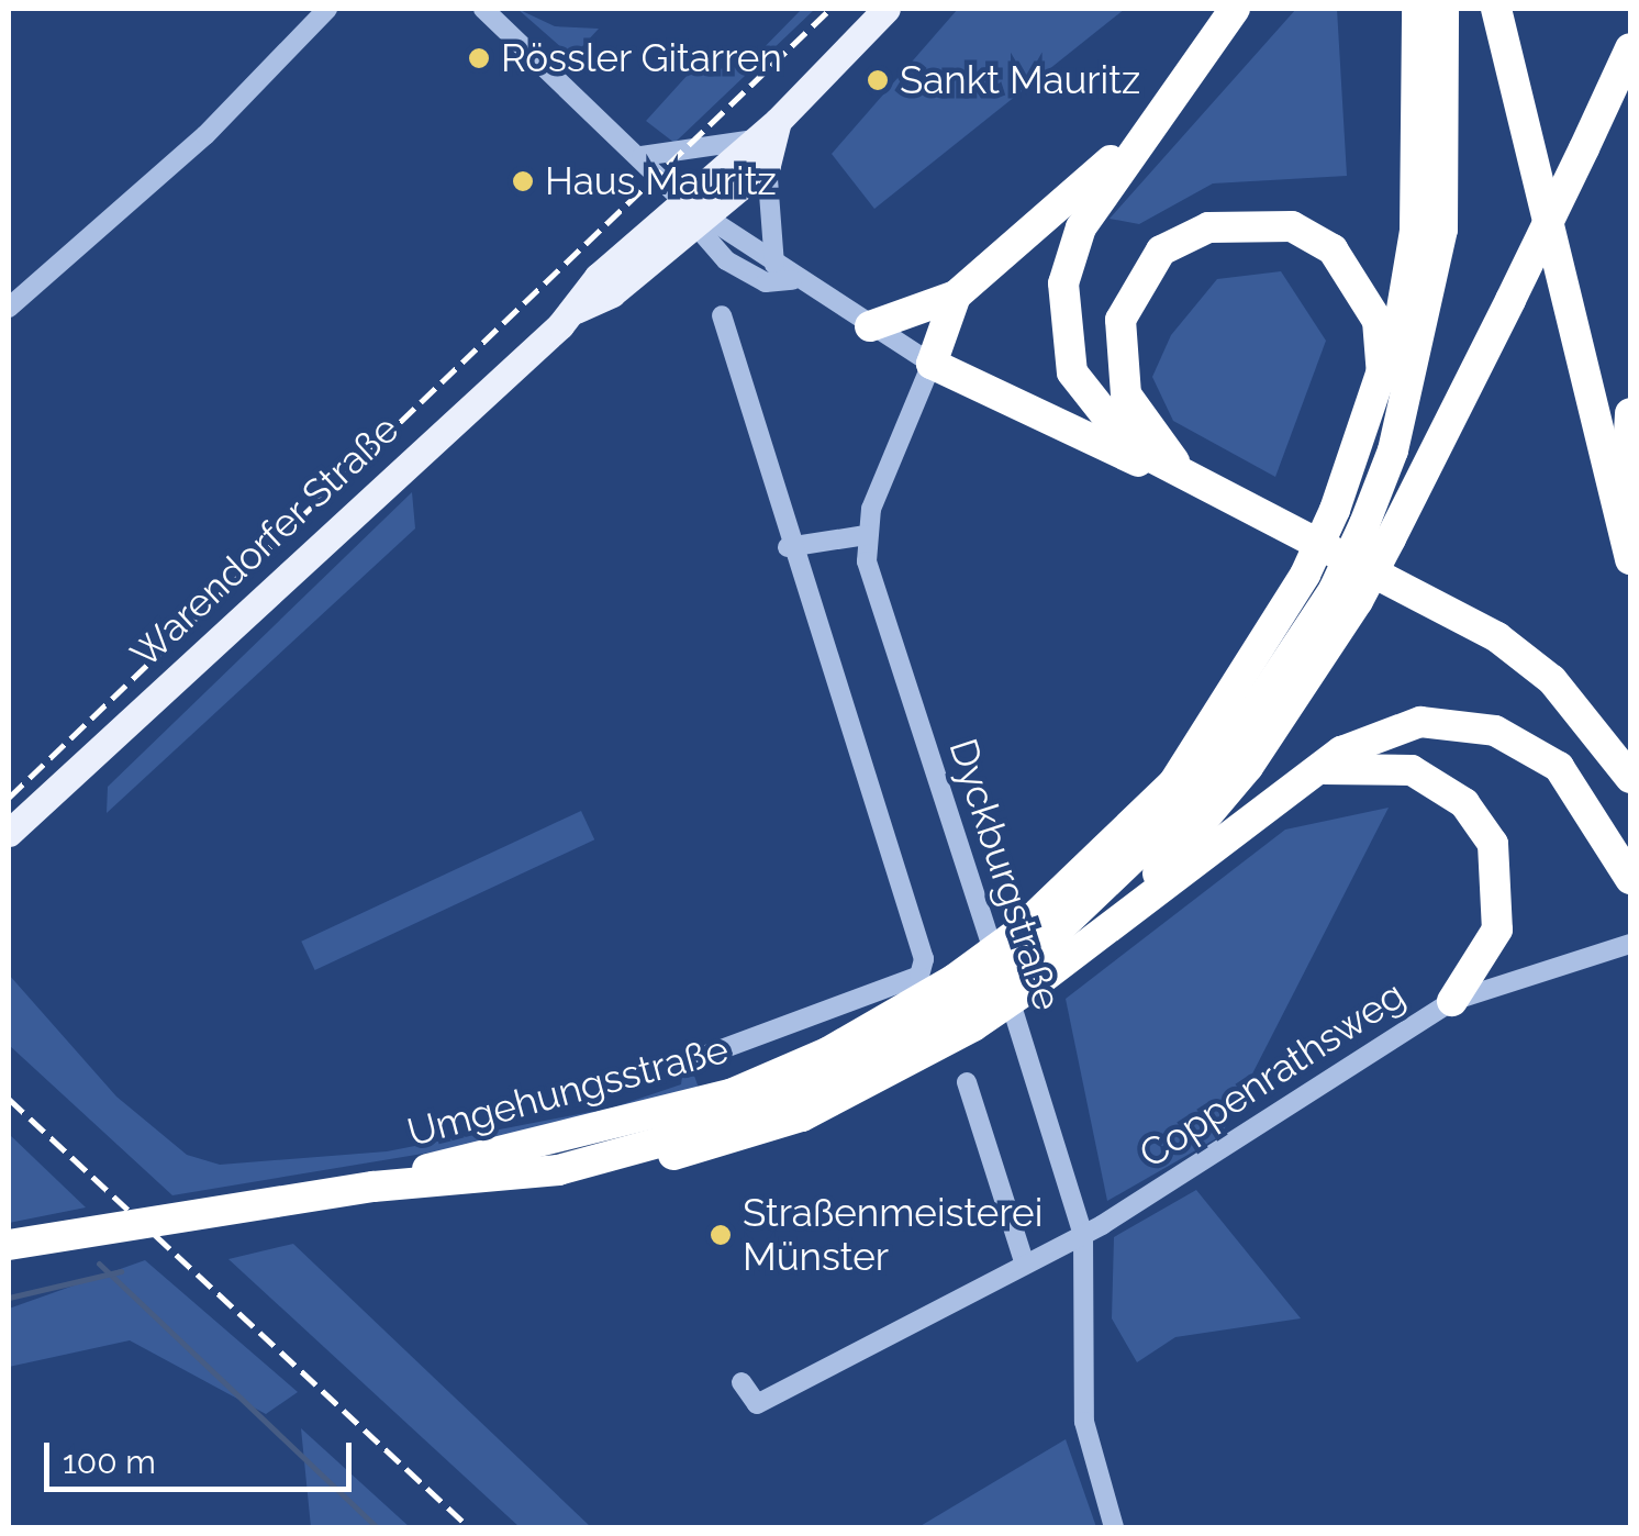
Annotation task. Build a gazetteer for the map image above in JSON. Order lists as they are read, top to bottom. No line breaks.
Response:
{"streets":{"highway":["Umgehungsstraße"],"main road":["Warendorfer Straße"],"street":["Dyckburgstraße","Coppenrathsweg"]},"crossings":[["Dyckburgstraße","Coppenrathsweg"]],"places":["Rössler Gitarren","Sankt Mauritz","Haus Mauritz","Straßenmeisterei Münster"],"scale_bar":"100 m"}
